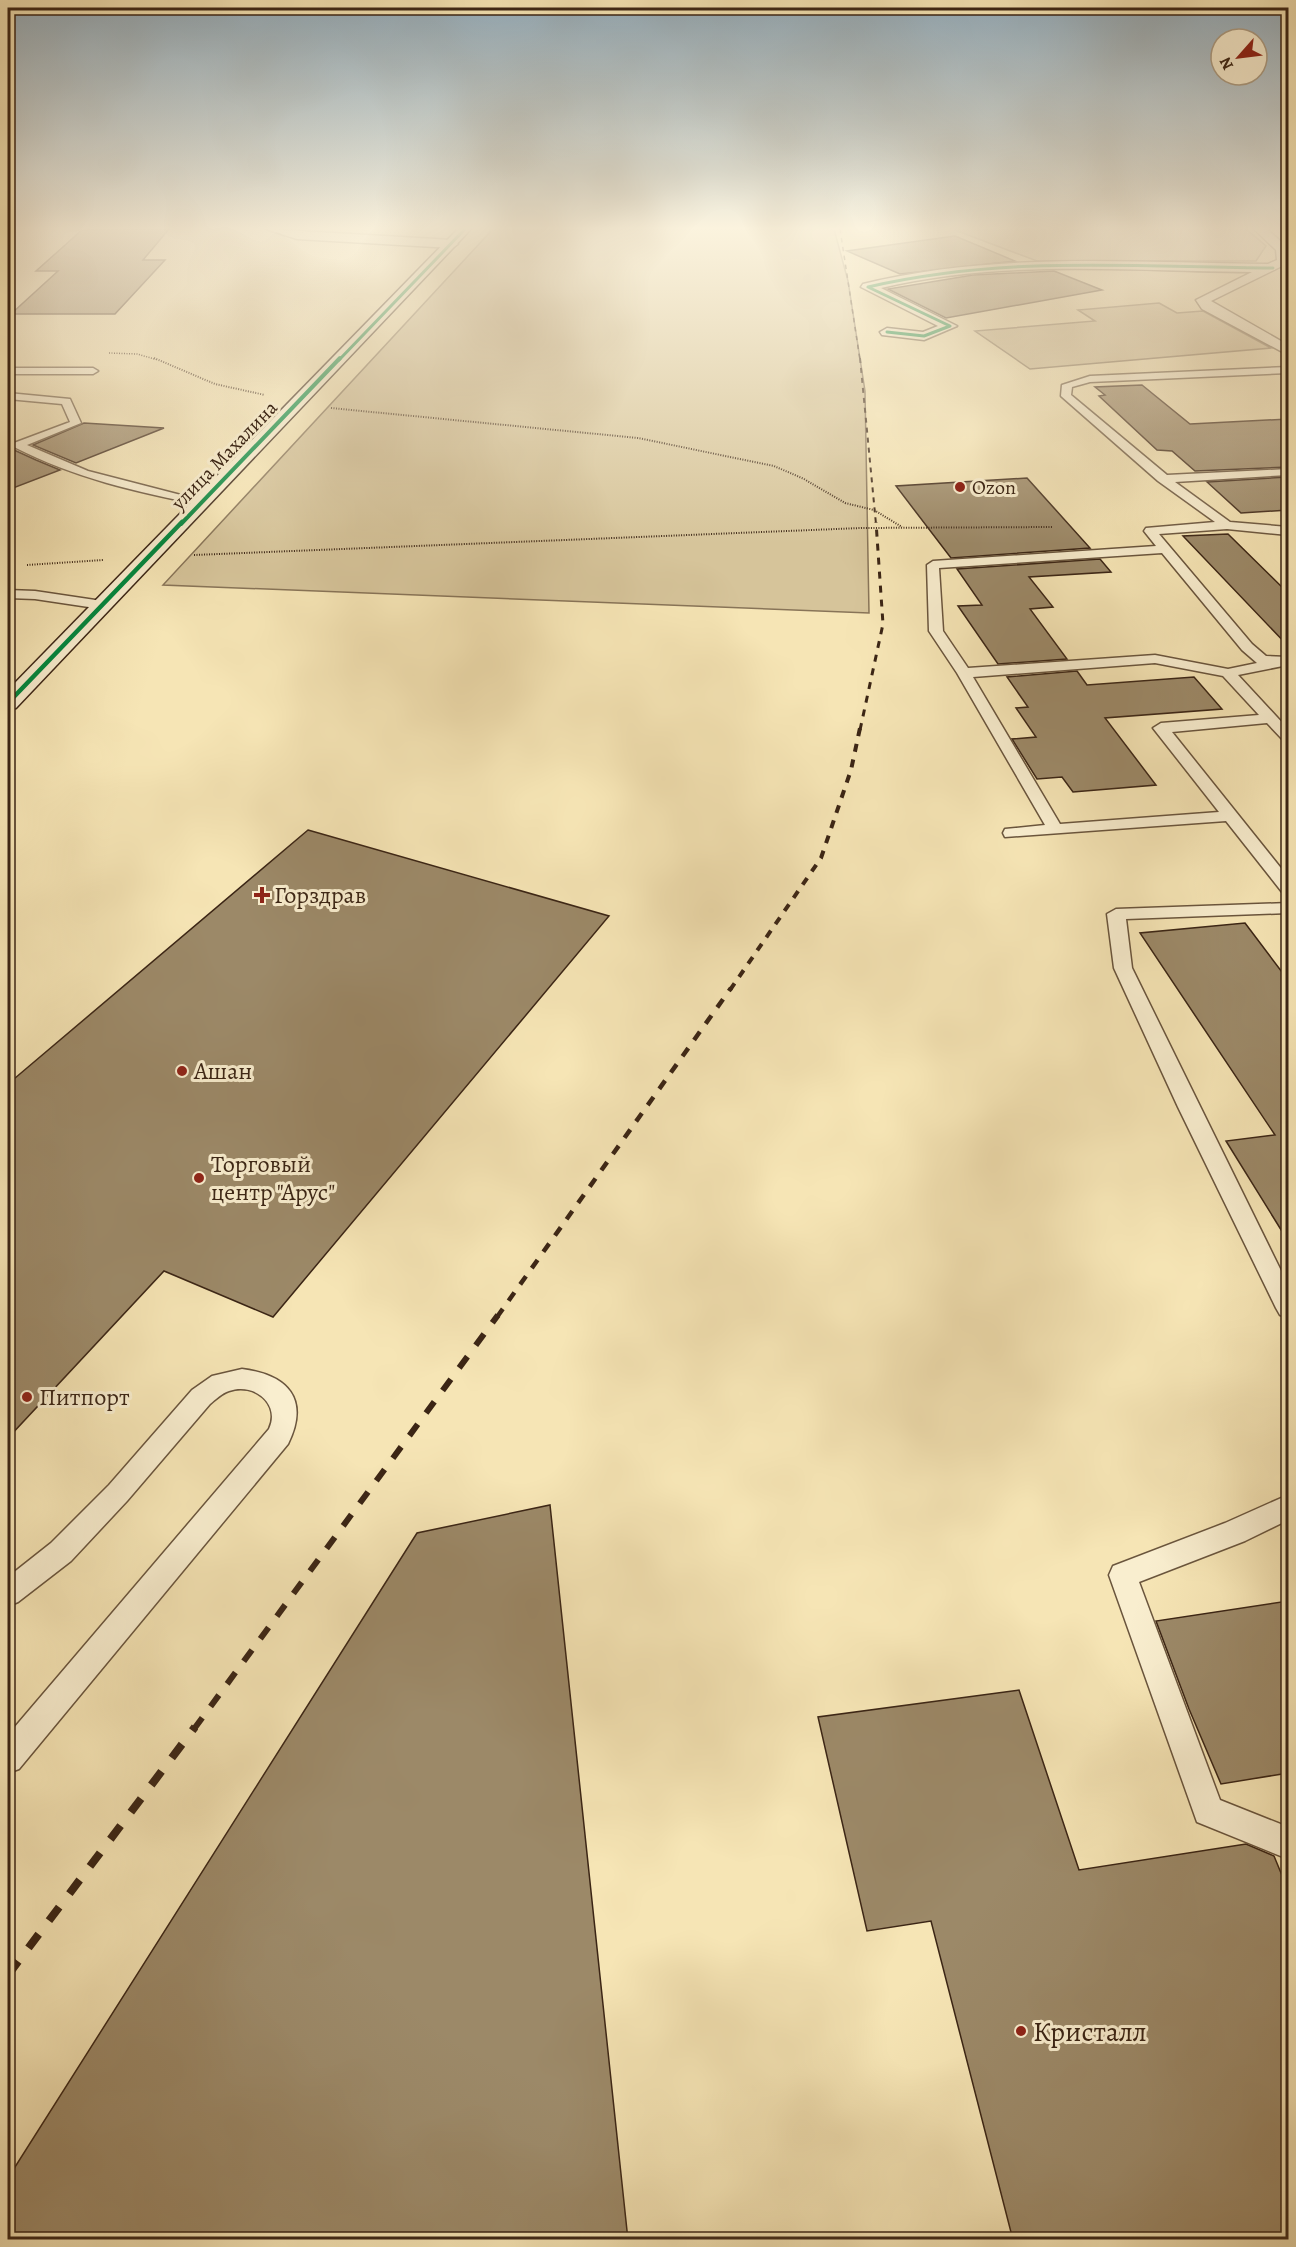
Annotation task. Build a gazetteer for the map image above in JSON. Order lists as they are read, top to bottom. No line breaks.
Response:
{"streets":{"street":["улица Махалина"]},"places":{"other":["Ozon","Ашан","Торговый центр \"Арус\"","Питпорт","Кристалл"],"health":["Горздрав"]},"north":"bottom left"}
